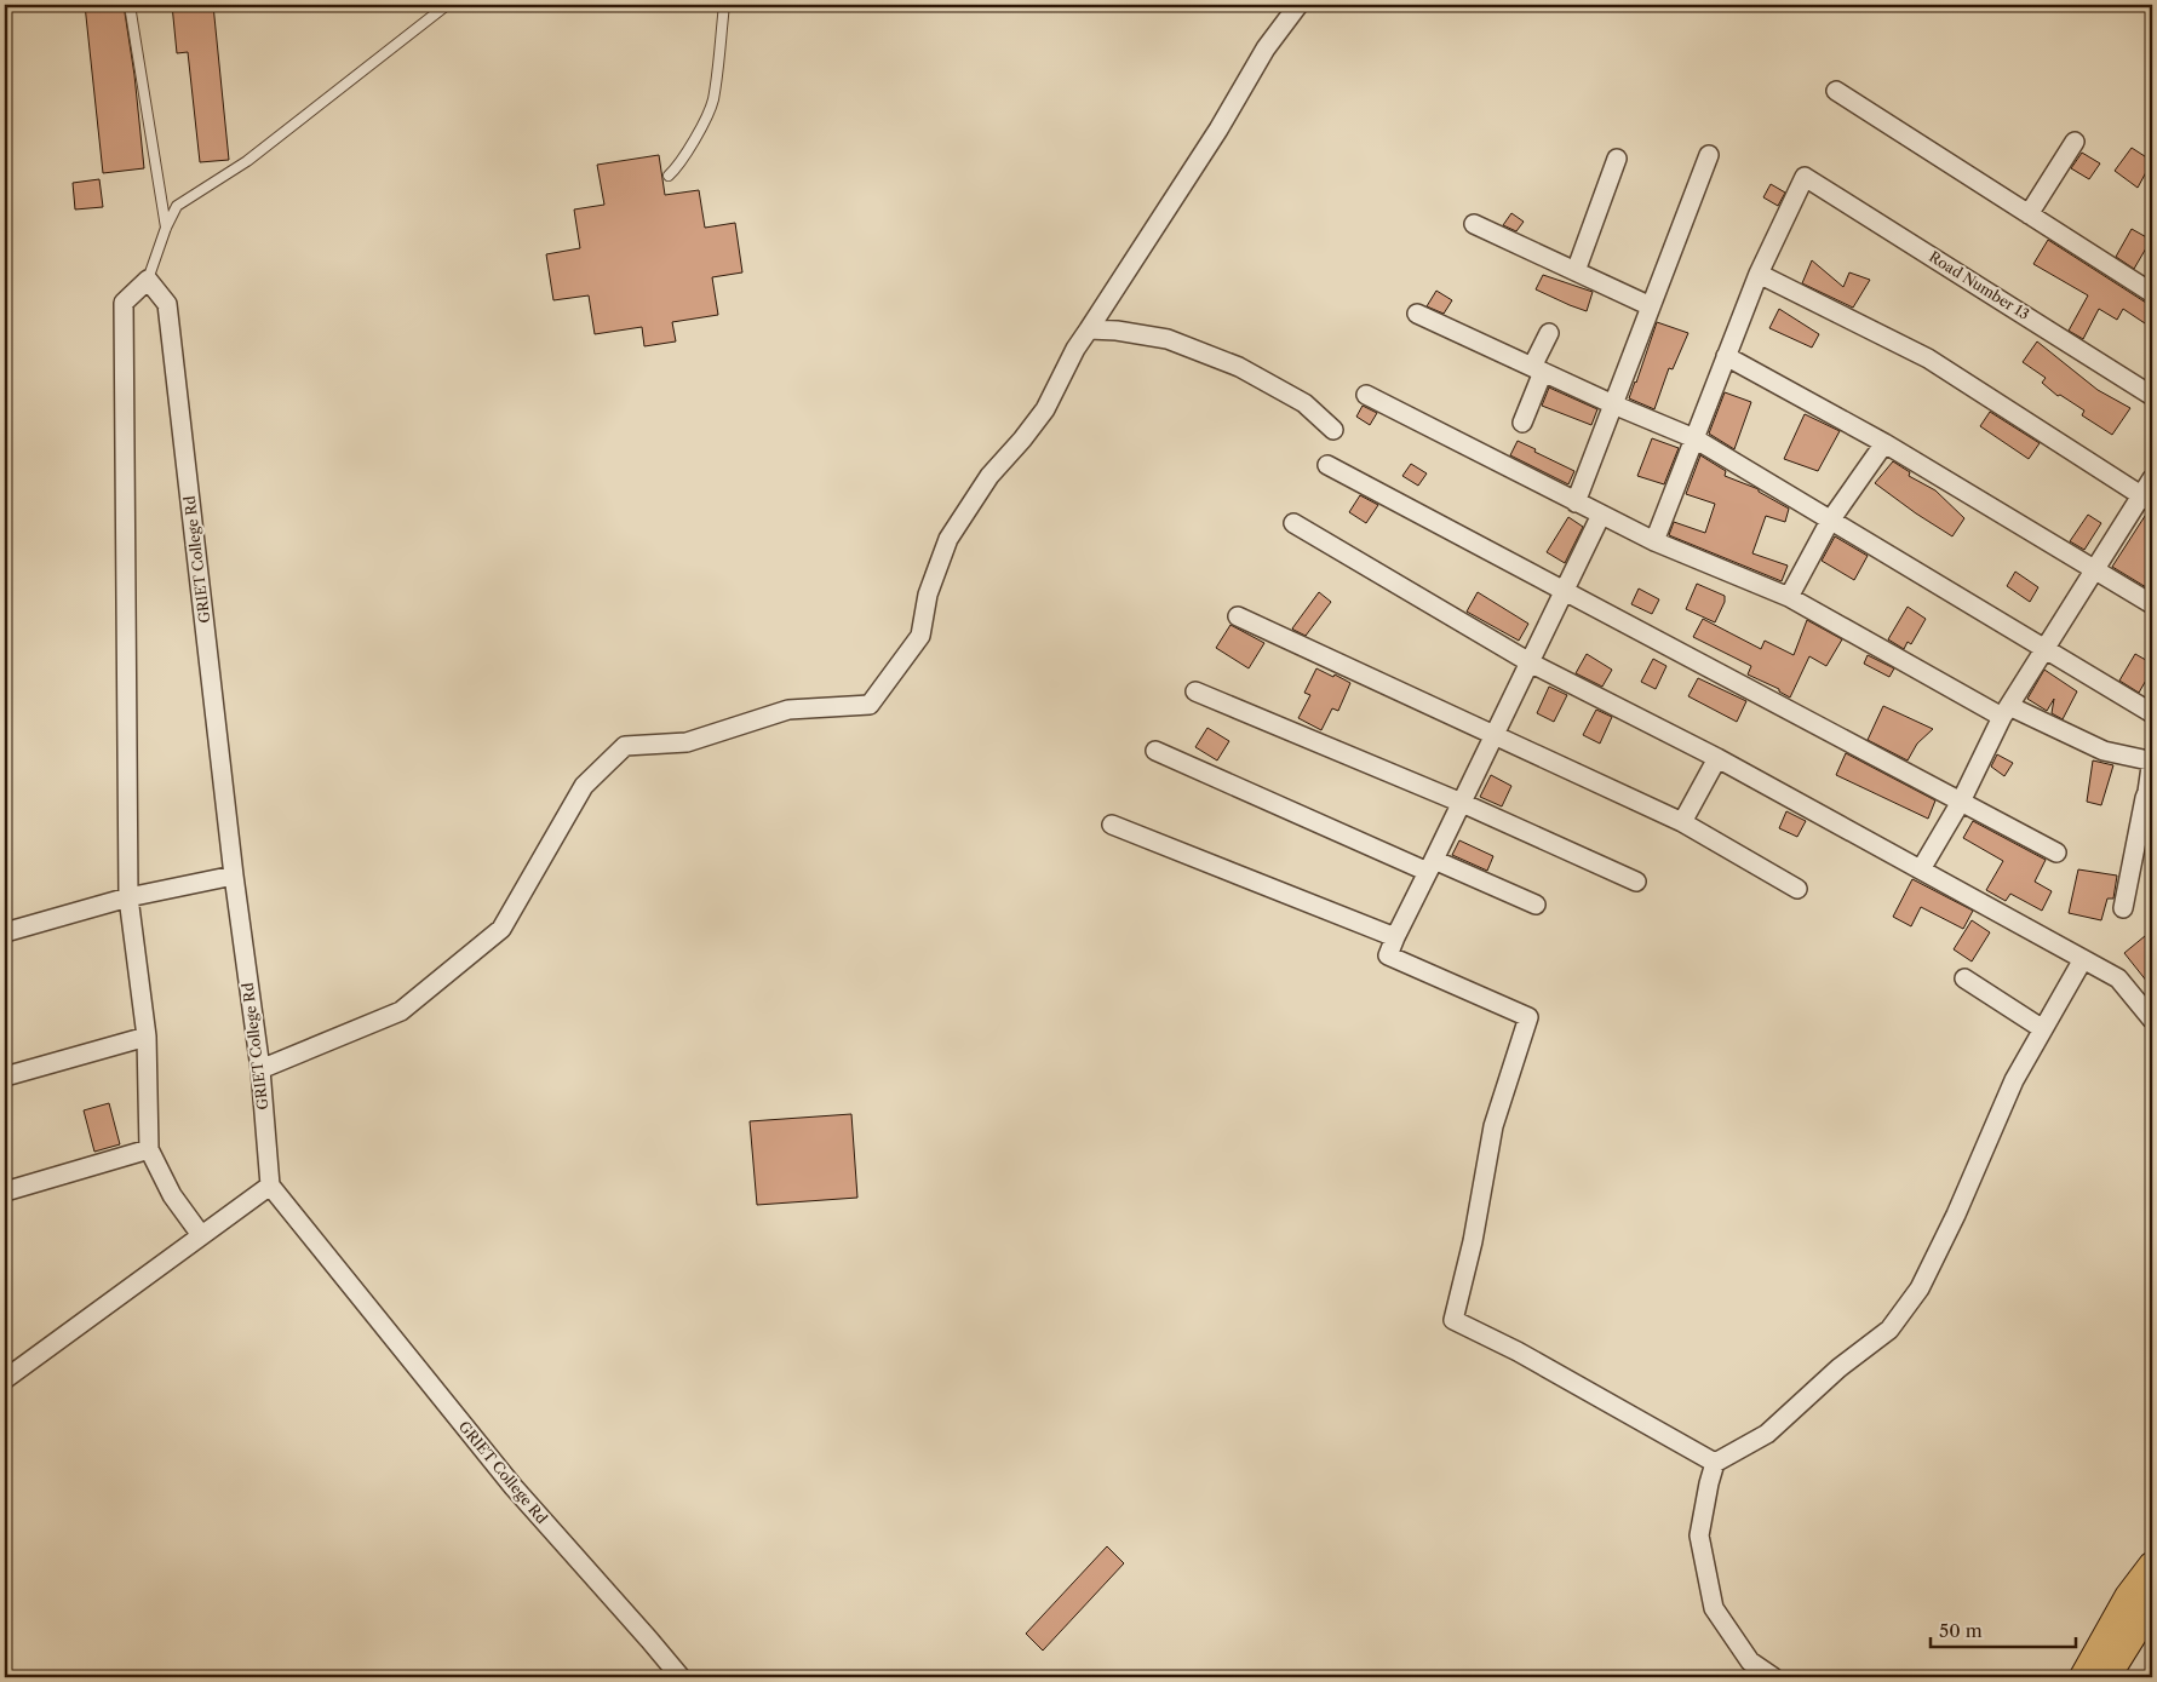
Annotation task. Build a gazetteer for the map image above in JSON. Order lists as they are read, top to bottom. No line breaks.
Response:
{"streets":{"street":["Road Number 13","GRIET College Rd"]},"scale_bar":"50 m"}
